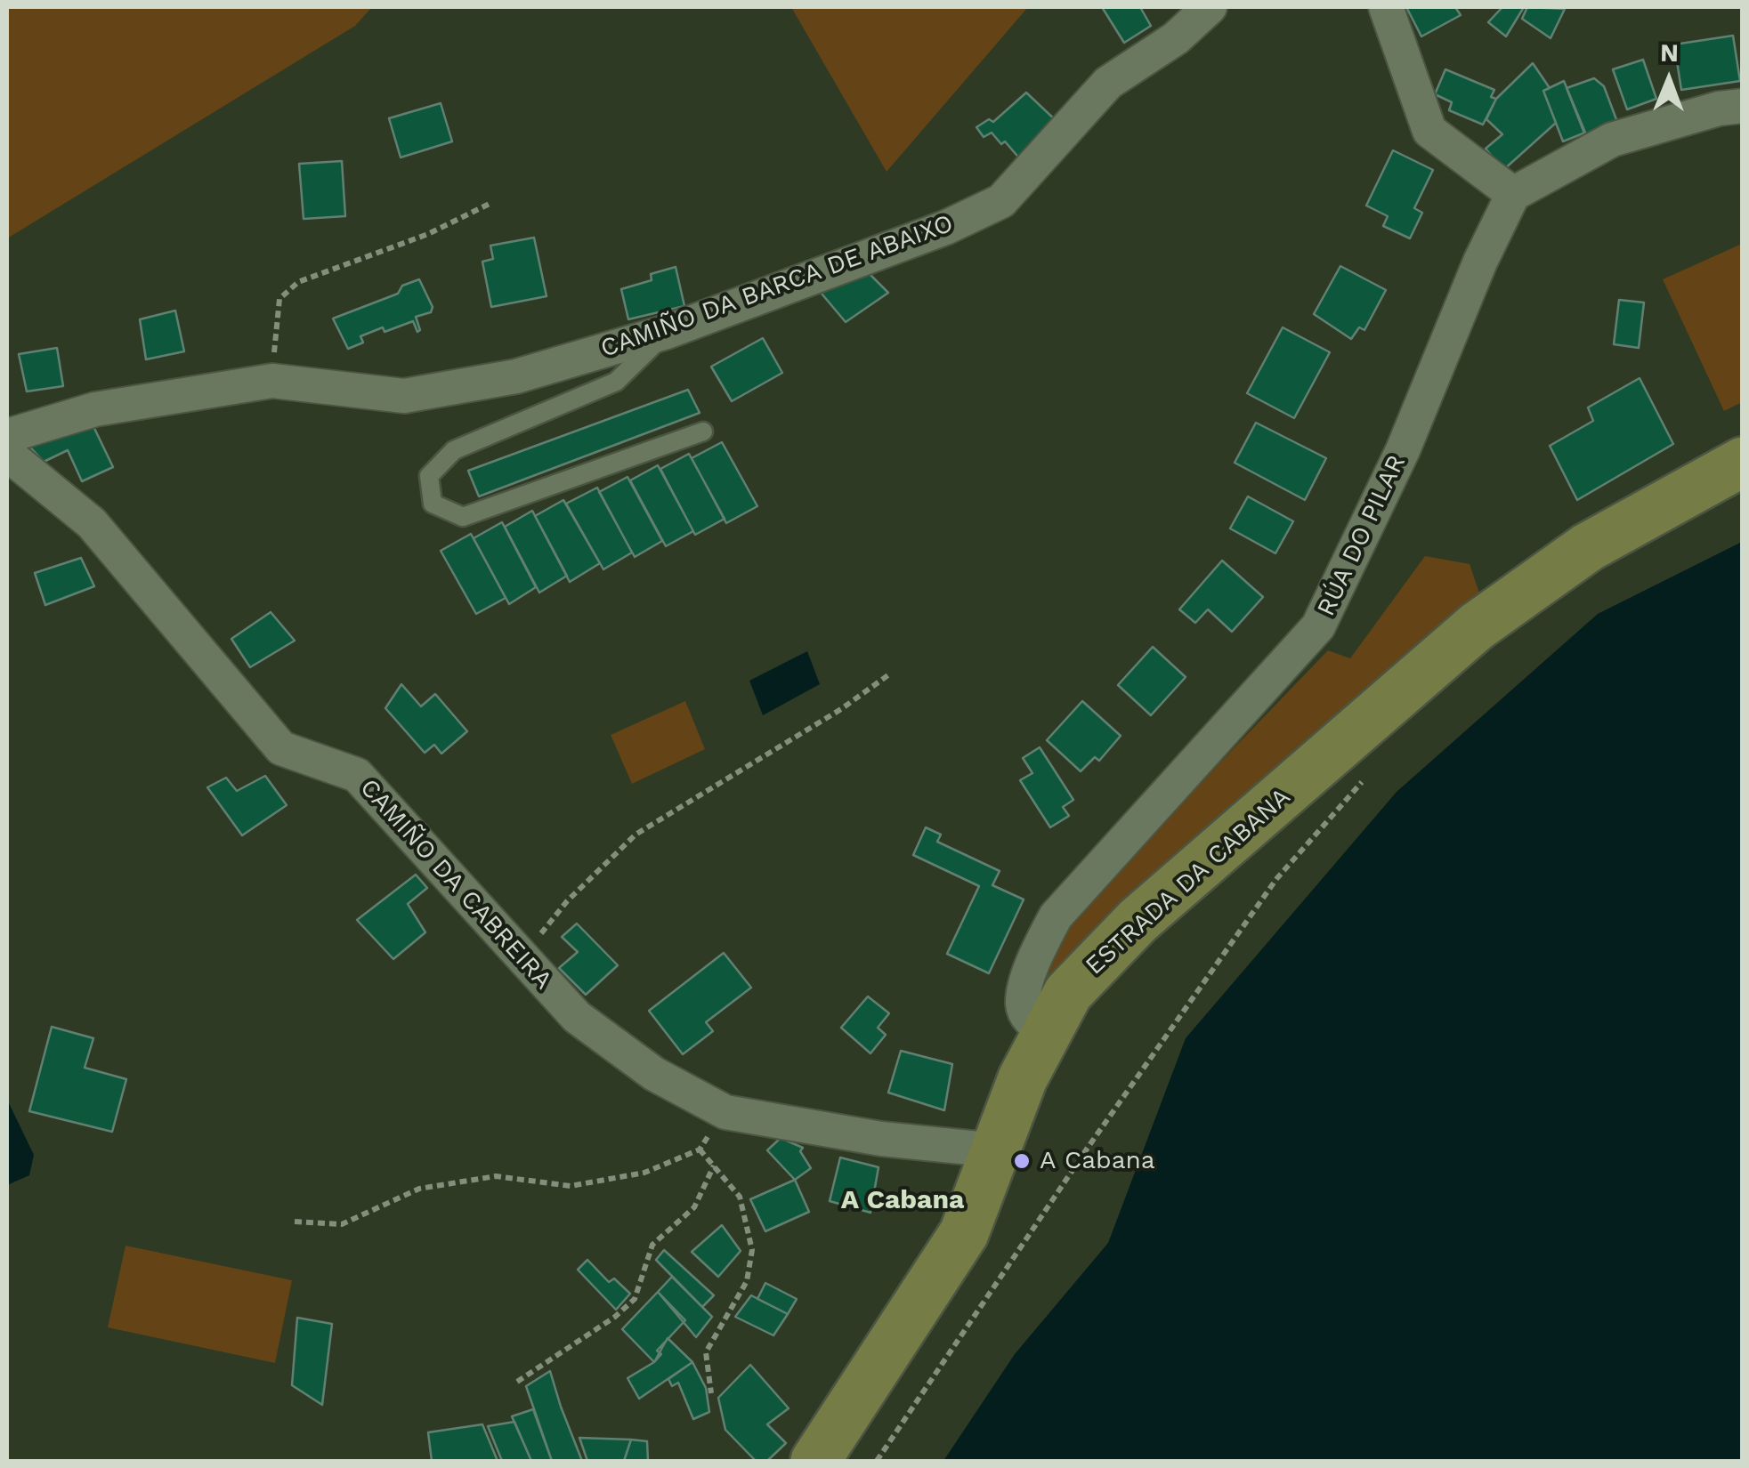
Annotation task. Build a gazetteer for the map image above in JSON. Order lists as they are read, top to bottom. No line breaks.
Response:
{"streets":{"main road":["ESTRADA DA CABANA"],"street":["CAMIÑO DA BARCA DE ABAIXO","RÚA DO PILAR","CAMIÑO DA CABREIRA"]},"crossings":[["RÚA DO PILAR","ESTRADA DA CABANA"],["ESTRADA DA CABANA","CAMIÑO DA CABREIRA"]],"districts":["A Cabana"],"places":["A Cabana"],"north":"top"}
